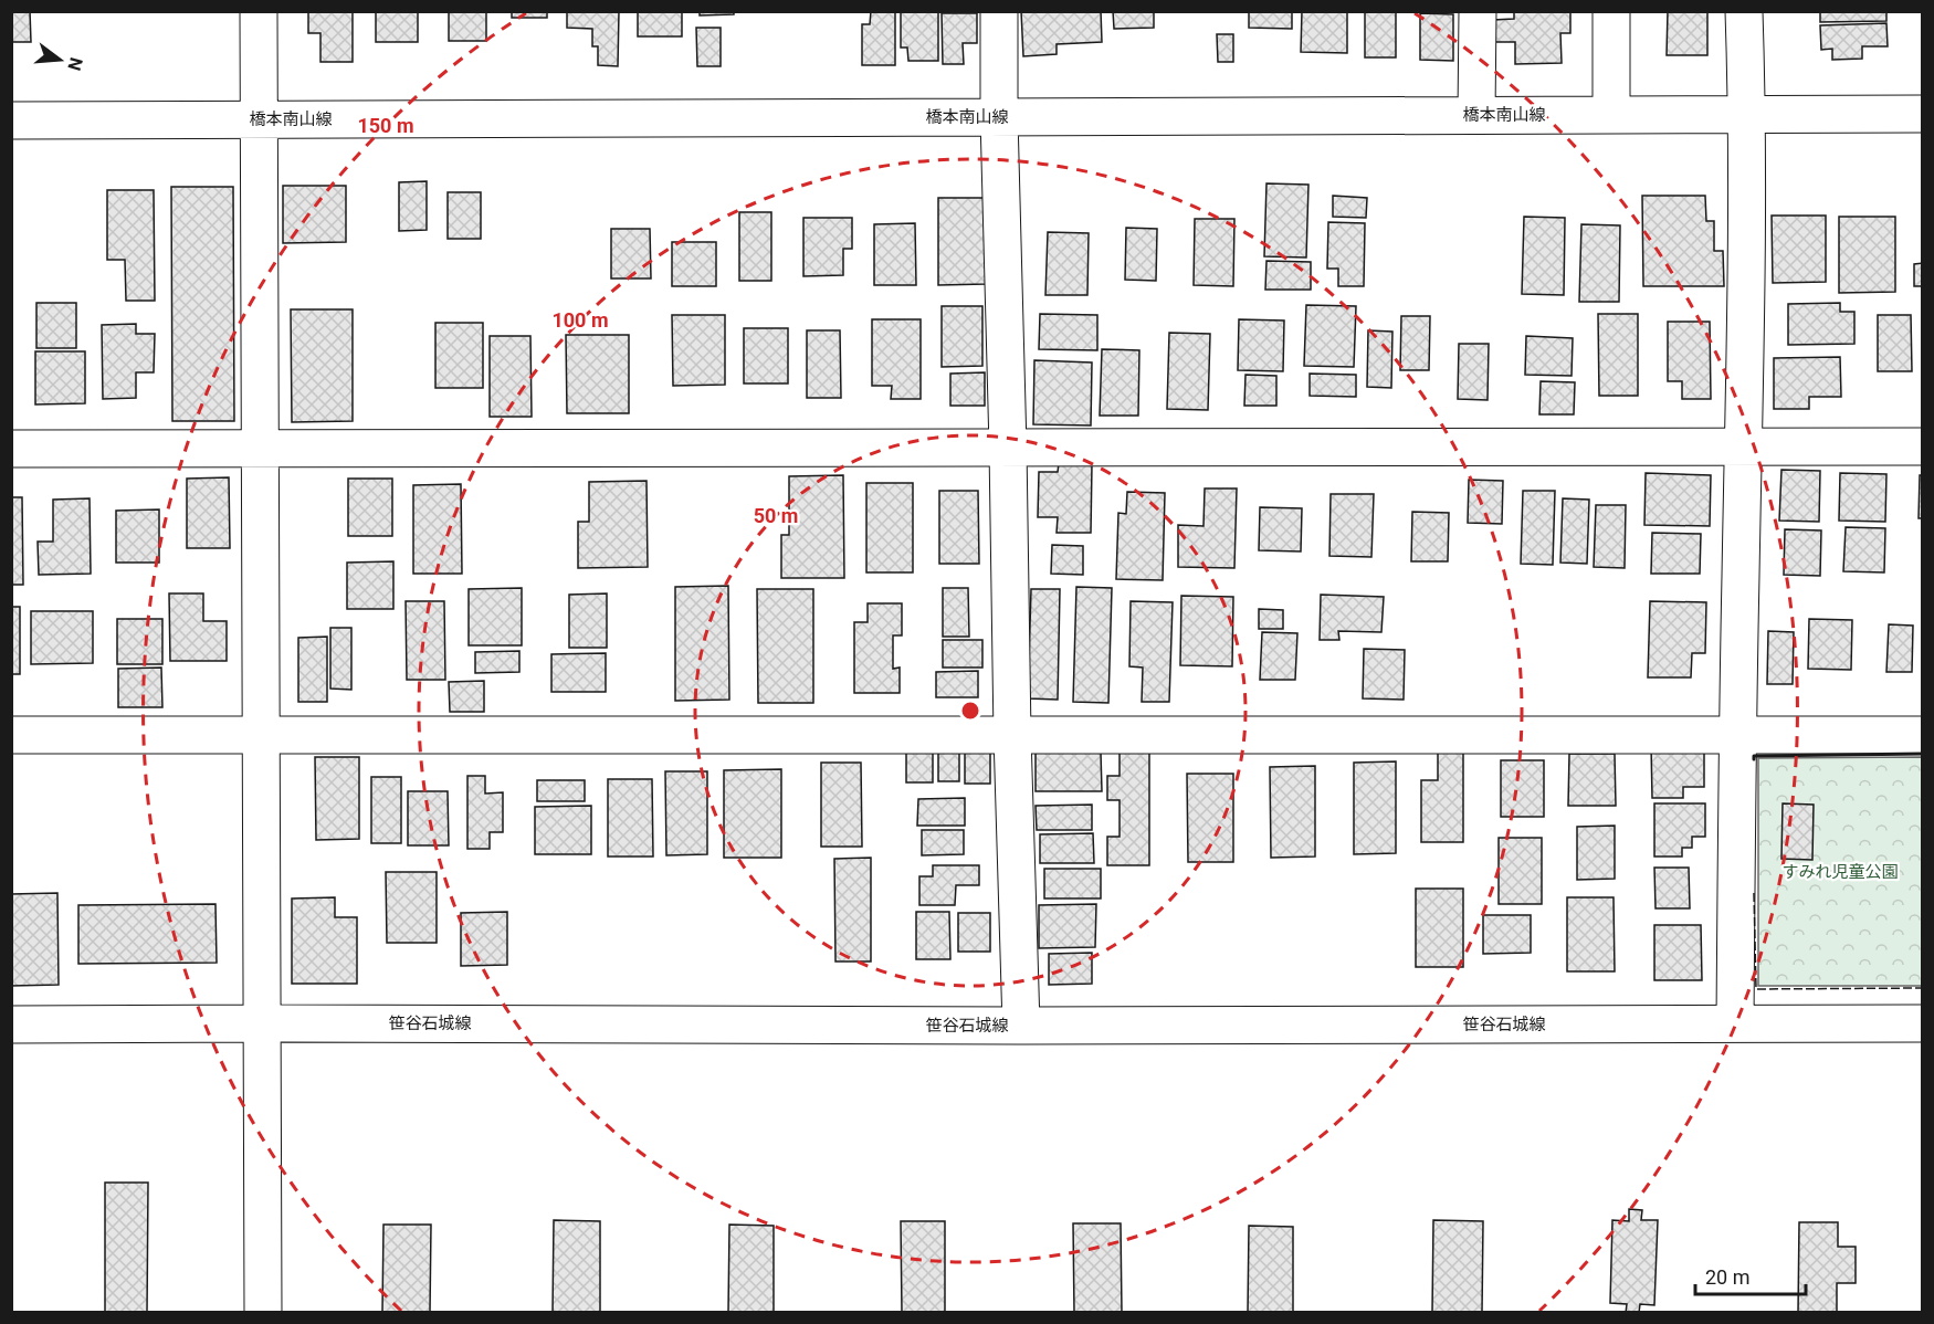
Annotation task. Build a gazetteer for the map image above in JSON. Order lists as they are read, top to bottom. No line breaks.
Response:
{"streets":{"street":["橋本南山線","笹谷石城線"]},"parks":["すみれ児童公園"],"scale_bar":"20 m","north":"right","rings":["150 m","100 m","50 m"]}
